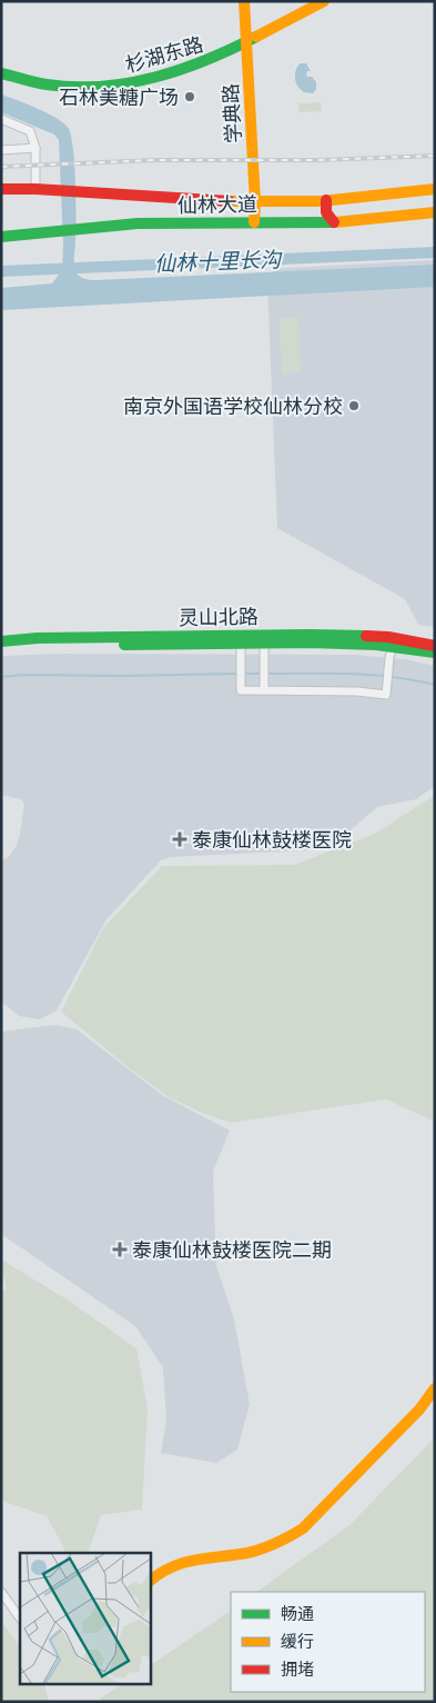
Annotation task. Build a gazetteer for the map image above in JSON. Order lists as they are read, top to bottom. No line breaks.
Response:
{"streets":{"main road":["杉湖东路","学典路","仙林大道","灵山北路"]},"crossings":[["杉湖东路","学典路"],["学典路","仙林大道"]],"water":["仙林十里长沟"],"places":{"other":["石林美糖广场","南京外国语学校仙林分校"],"health":["泰康仙林鼓楼医院","泰康仙林鼓楼医院二期"]},"legend":["畅通","缓行","拥堵"]}
